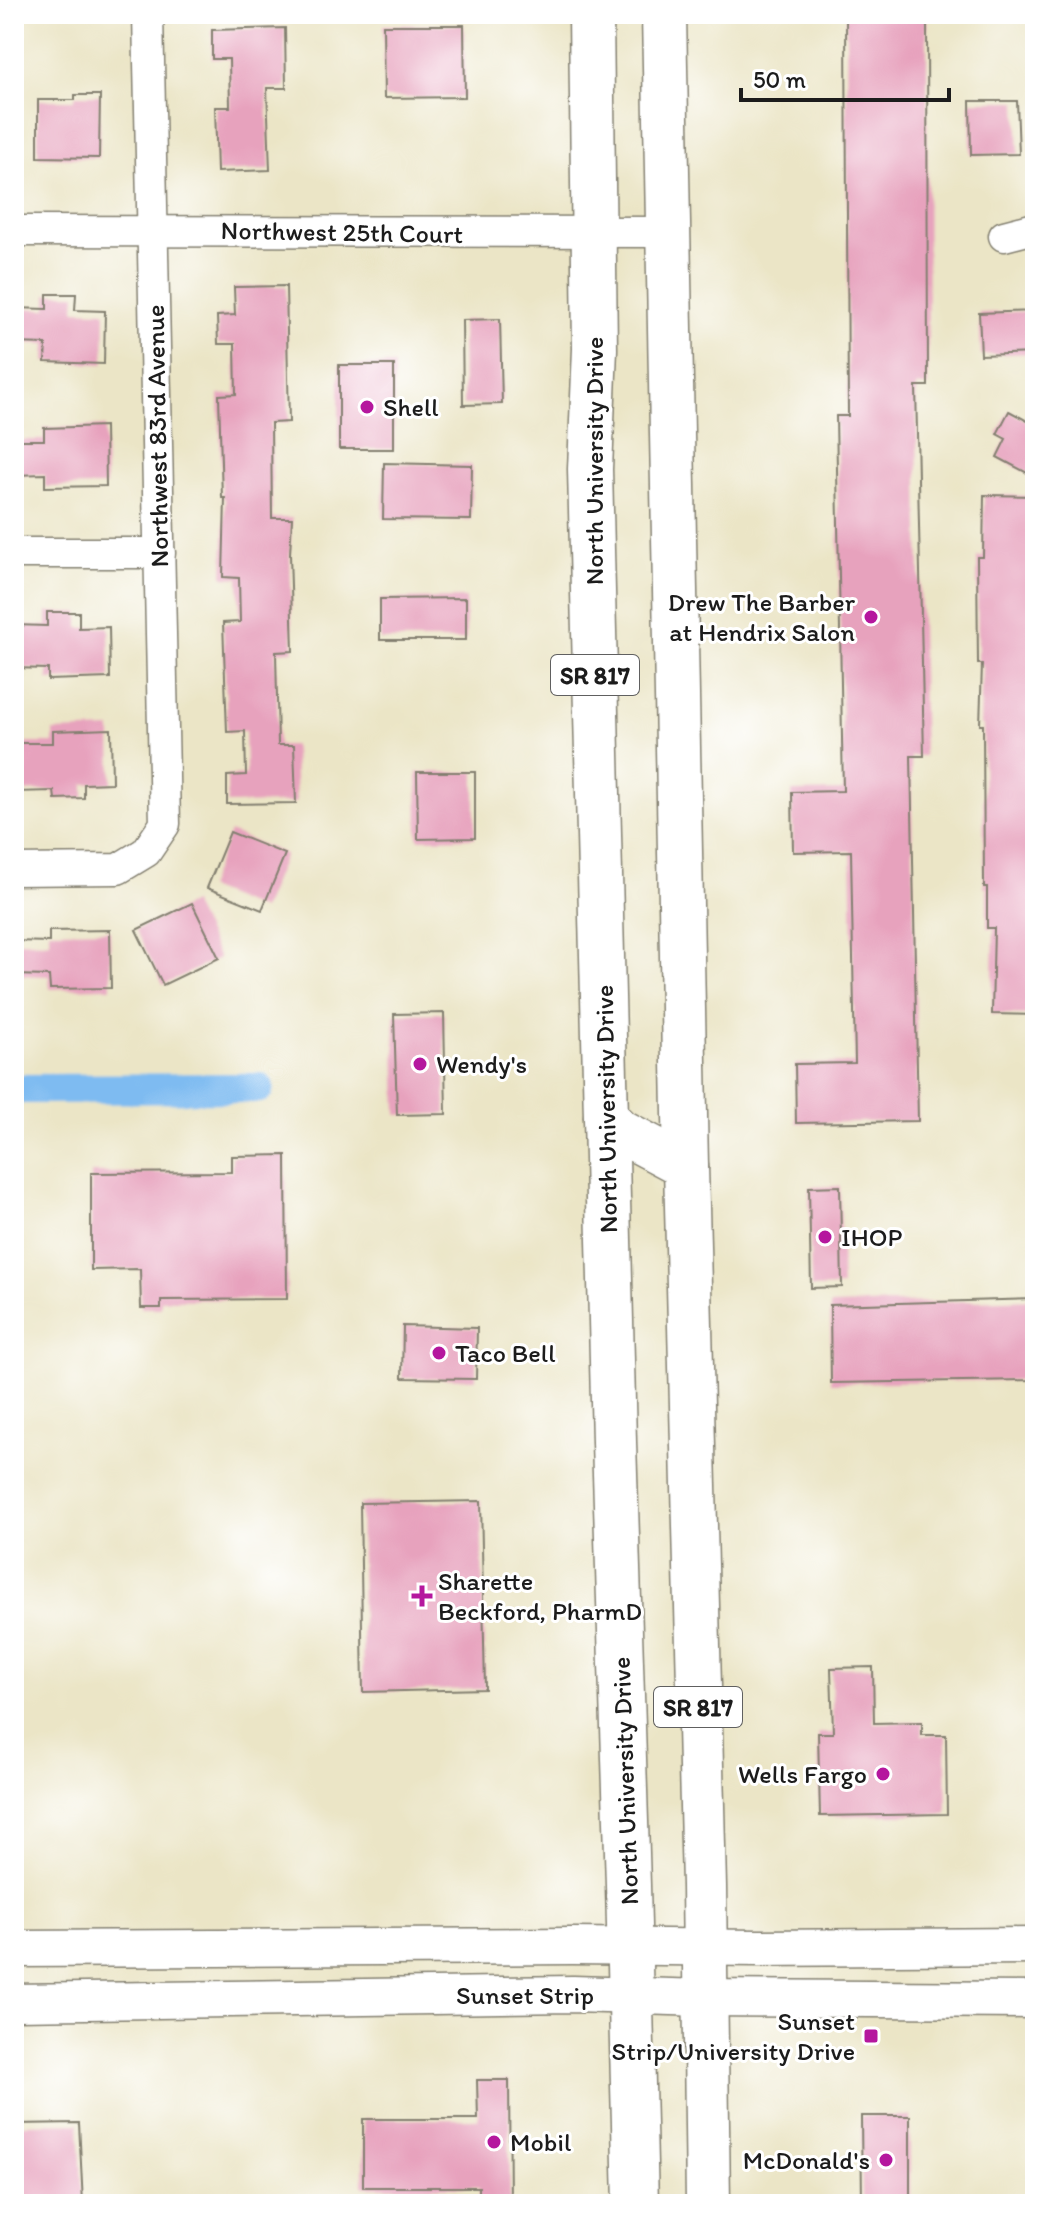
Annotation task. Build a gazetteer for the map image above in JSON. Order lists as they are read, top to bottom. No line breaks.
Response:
{"streets":{"main road":["North University Drive","SR 817"],"street":["Northwest 25th Court","Northwest 83rd Avenue","Sunset Strip"]},"crossings":[["Northwest 25th Court","Northwest 83rd Avenue"],["Northwest 25th Court","North University Drive"],["Northwest 25th Court","SR 817"],["North University Drive","Sunset Strip"],["SR 817","Sunset Strip"]],"places":{"other":["Shell","Drew The Barber at Hendrix Salon","Wendy's","IHOP","Taco Bell","Wells Fargo","Mobil","McDonald's"],"health":["Sharette Beckford, PharmD"],"transit":["Sunset Strip/University Drive"]},"scale_bar":"50 m"}
